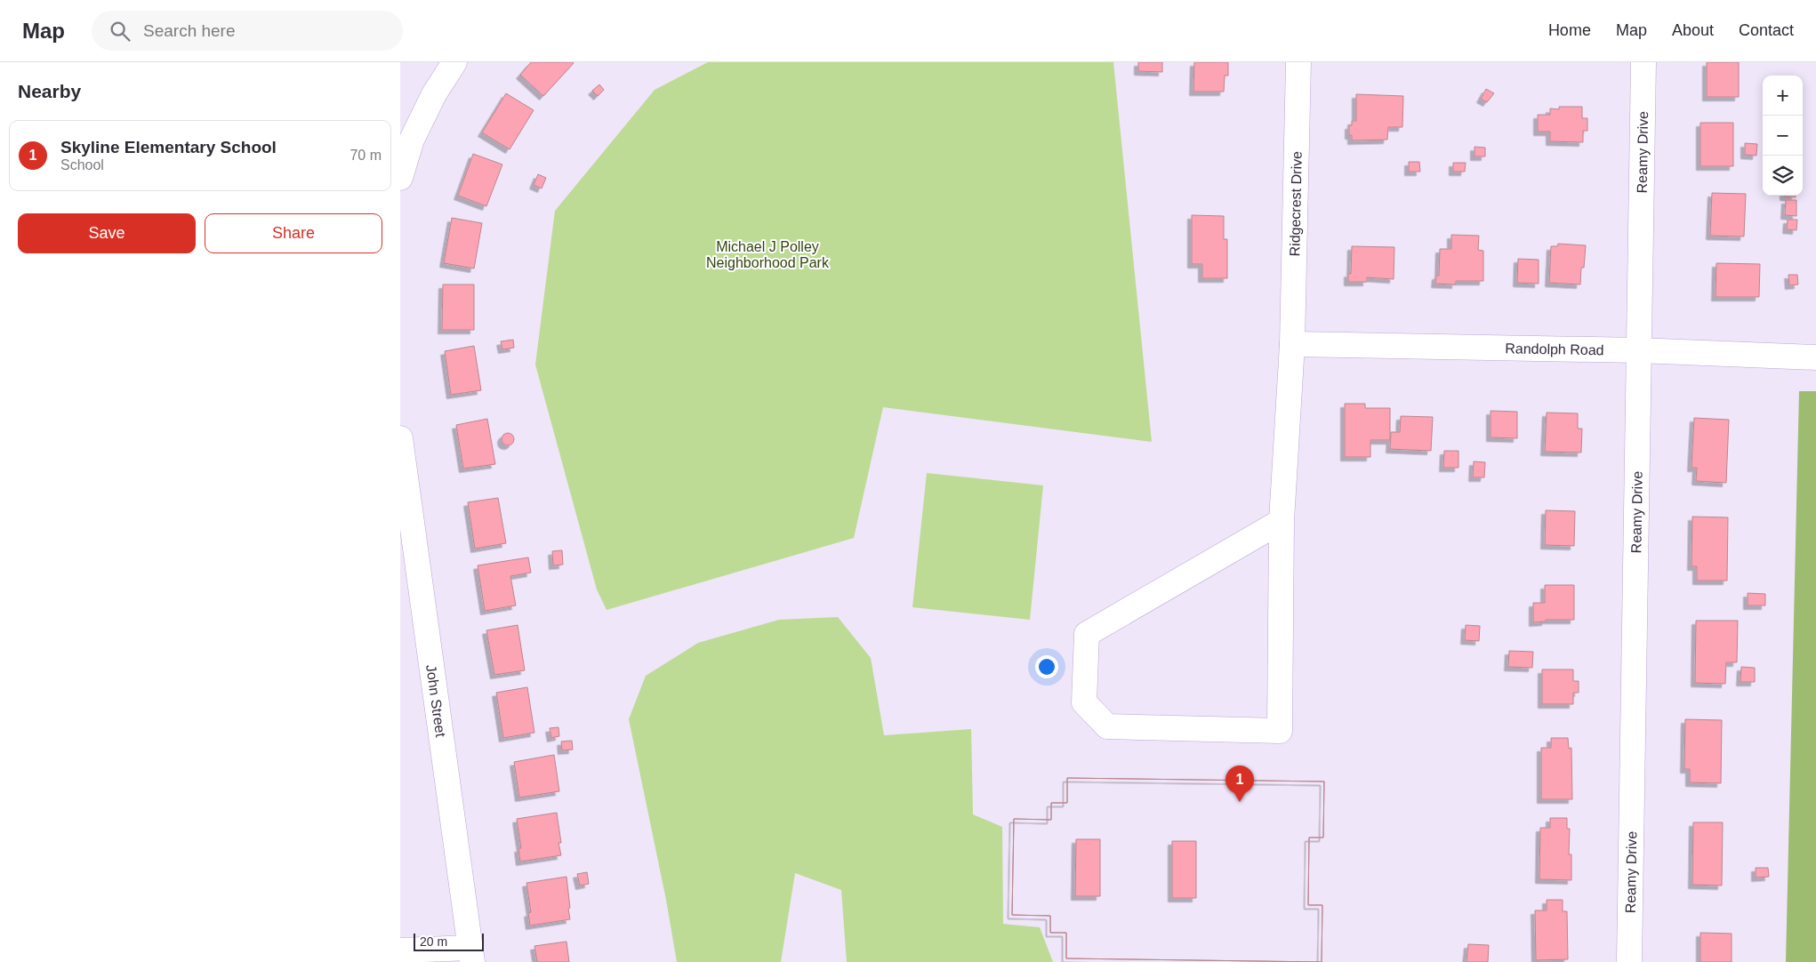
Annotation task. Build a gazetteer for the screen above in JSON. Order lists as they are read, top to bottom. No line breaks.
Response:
{"streets":{"street":["Reamy Drive","Ridgecrest Drive","Randolph Road","John Street"]},"crossings":[["Reamy Drive","Randolph Road"],["Ridgecrest Drive","Randolph Road"]],"parks":["Michael J Polley Neighborhood Park"],"scale_bar":"20 m","page":{"header":"Map","search":"Search here","nav":["Home","Map","About","Contact"],"heading":"Nearby","map_buttons":["+","−"],"list":[{"mark":"1","name":"Skyline Elementary School","note":"School","value":"70 m"}],"buttons":["Save","Share"],"pins":"1","scale":"20 m"}}
